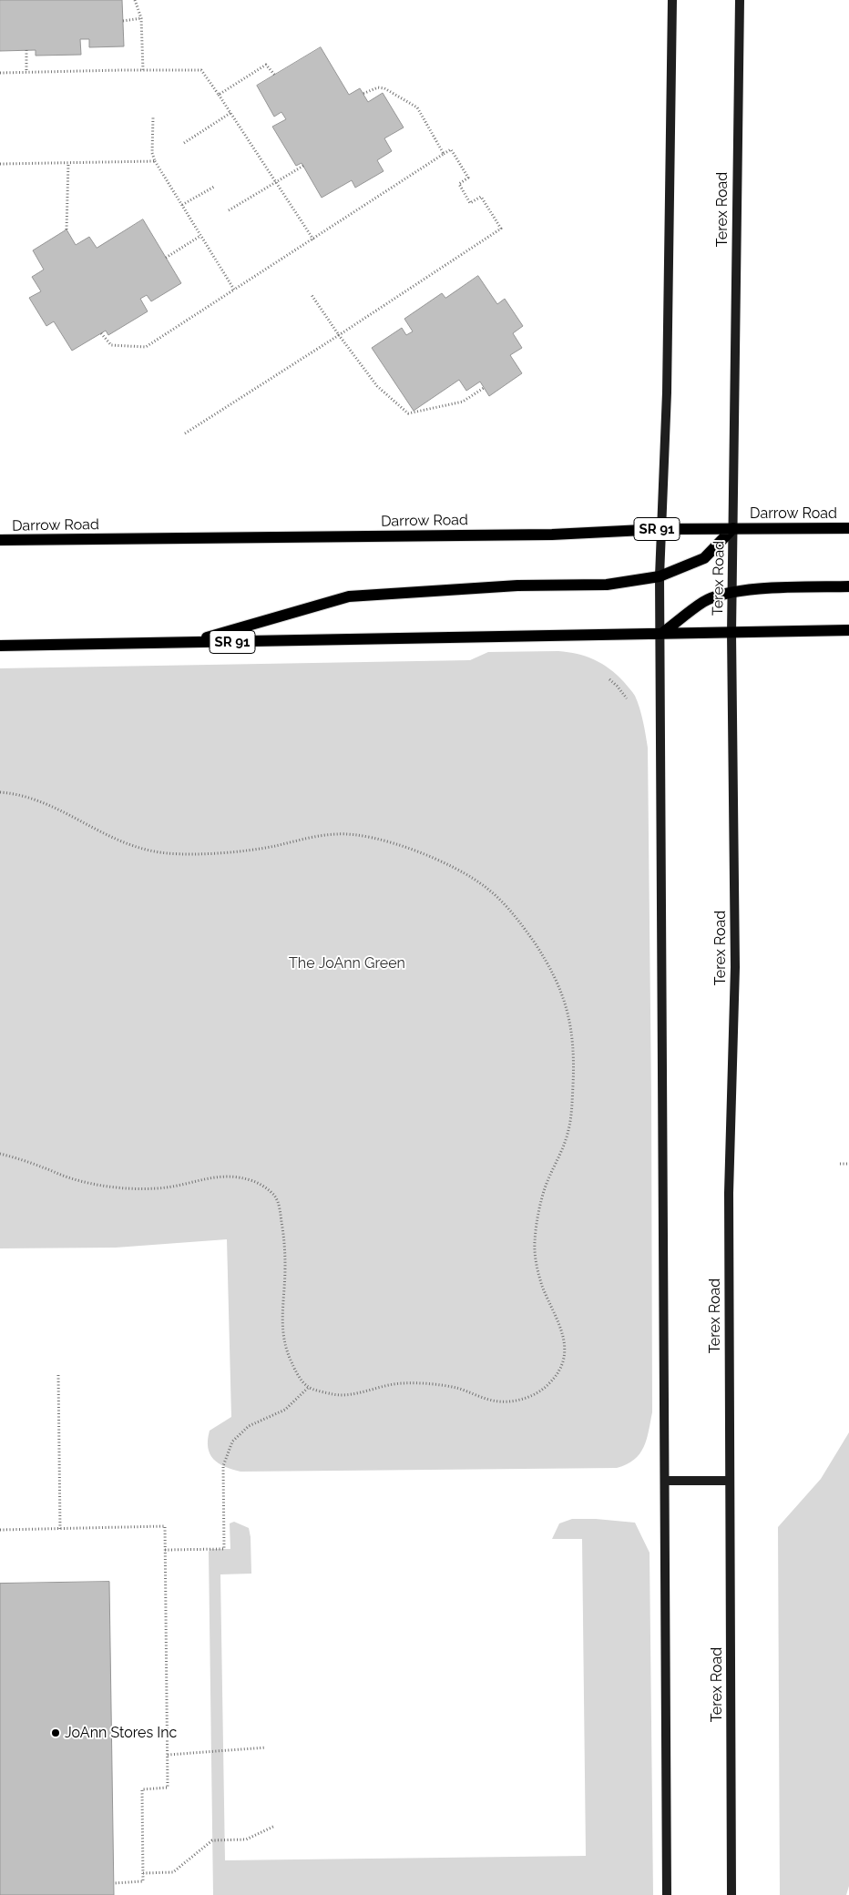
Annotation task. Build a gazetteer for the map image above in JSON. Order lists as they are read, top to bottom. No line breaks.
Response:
{"streets":{"main road":["Darrow Road","SR 91"],"street":["Terex Road"]},"crossings":[["Terex Road","Darrow Road"],["Terex Road","SR 91"]],"parks":["The JoAnn Green"],"places":["JoAnn Stores Inc"]}
